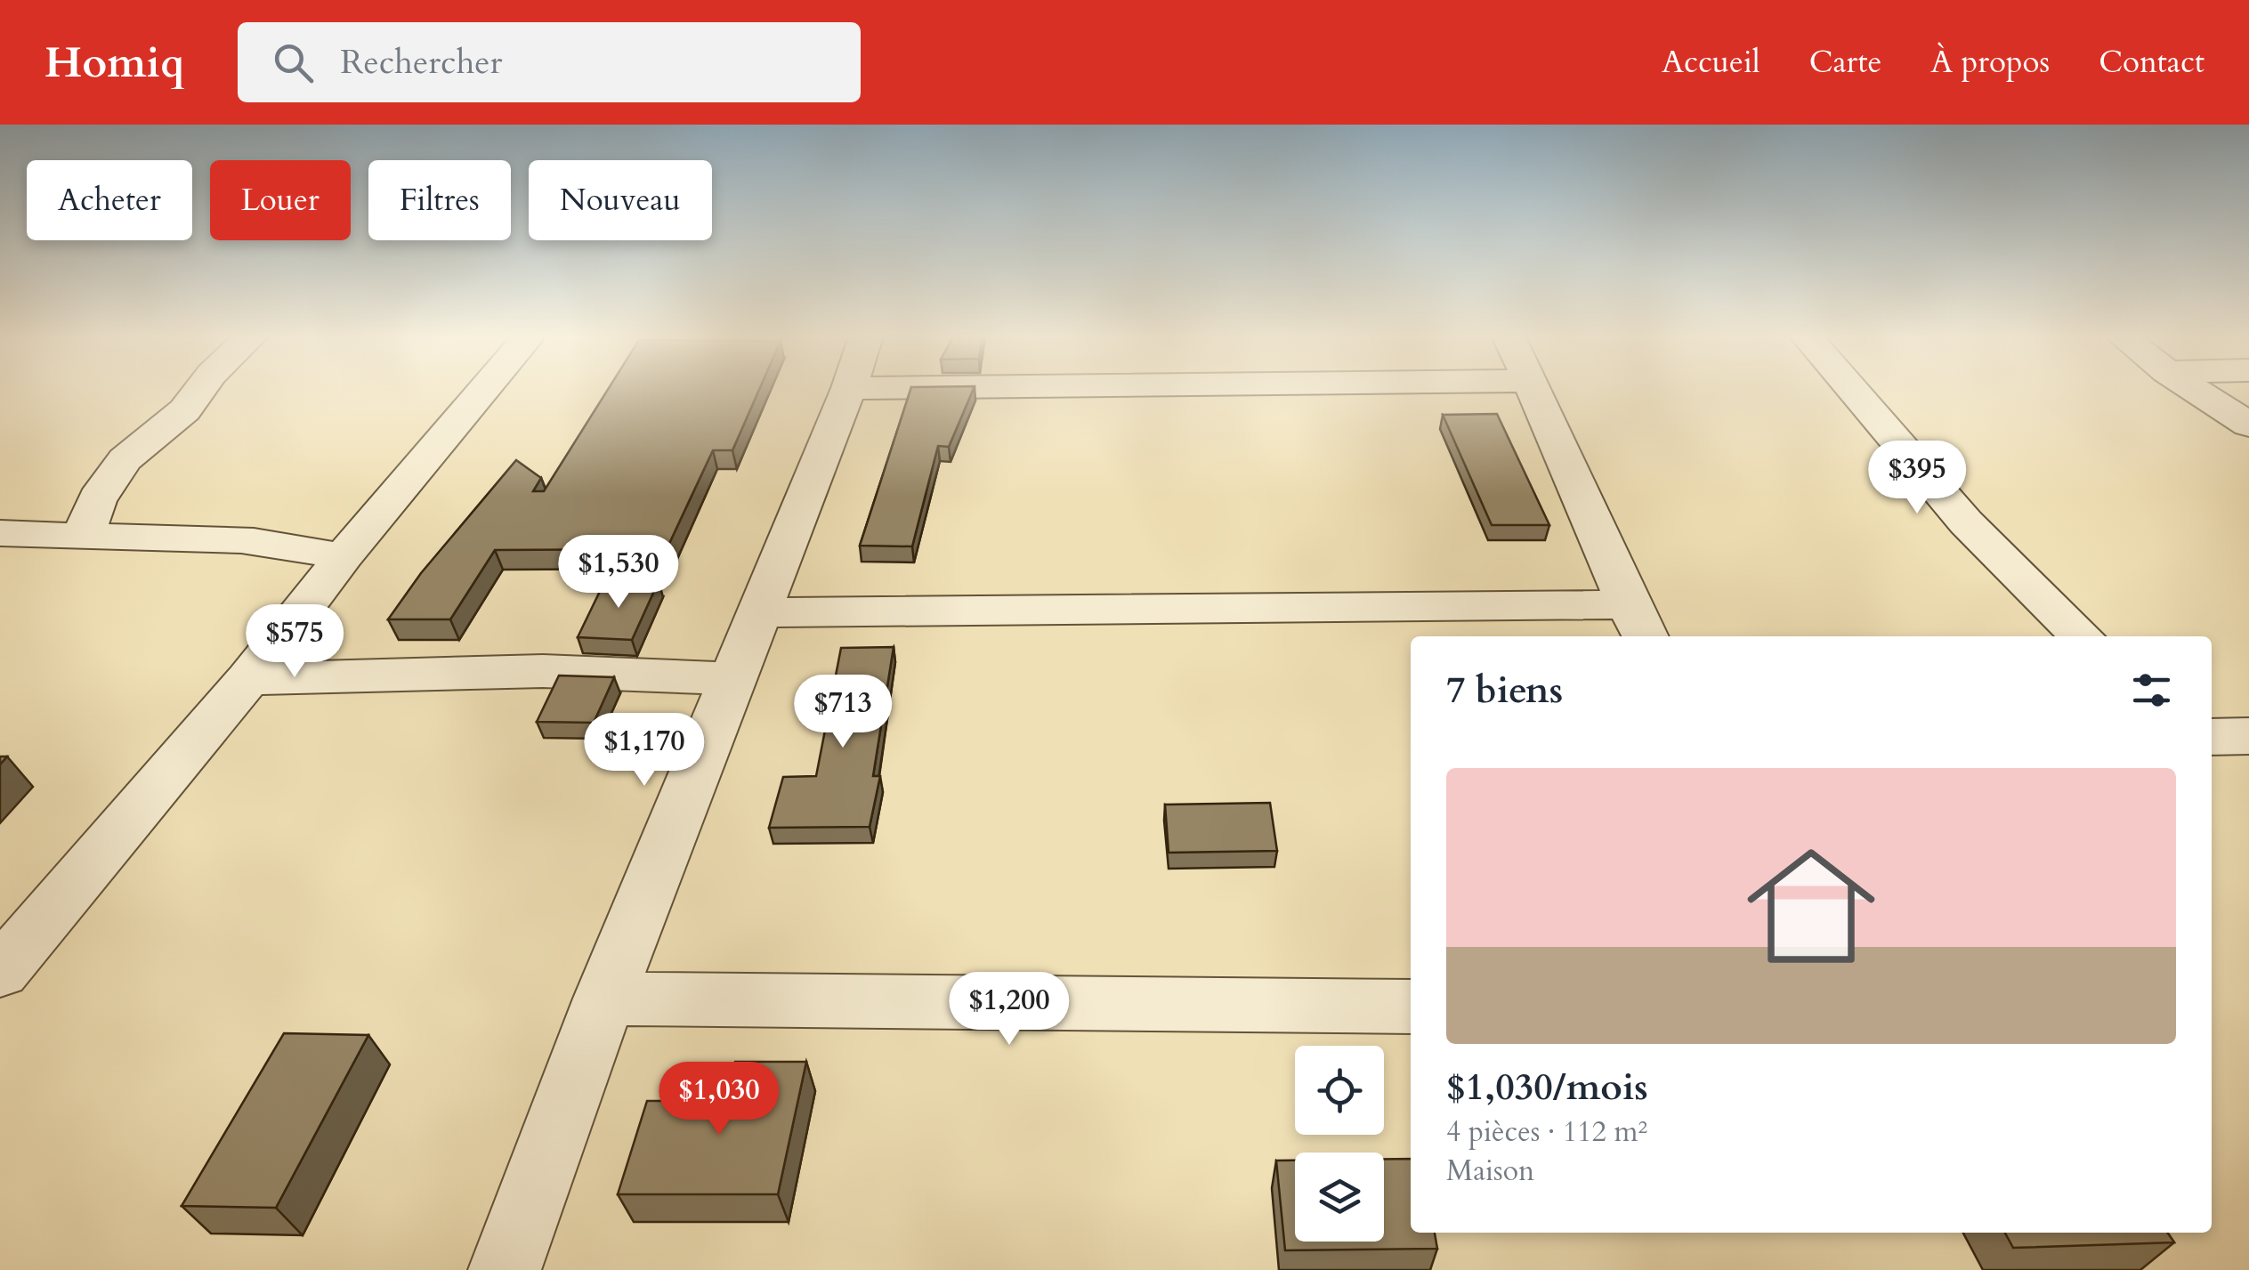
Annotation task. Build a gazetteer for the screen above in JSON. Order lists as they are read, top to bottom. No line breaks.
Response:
{"page":{"header":"Homiq","search":"Rechercher","nav":["Accueil","Carte","À propos","Contact"],"chip":["Acheter","Louer","Filtres","Nouveau"],"price":["$395","$1,530","$575","$713","$1,170","$1,200","$1,030"],"heading":"7 biens","list":[{"name":"$1,030/mois","note":"4 pièces · 112 m² · Maison"}]}}
